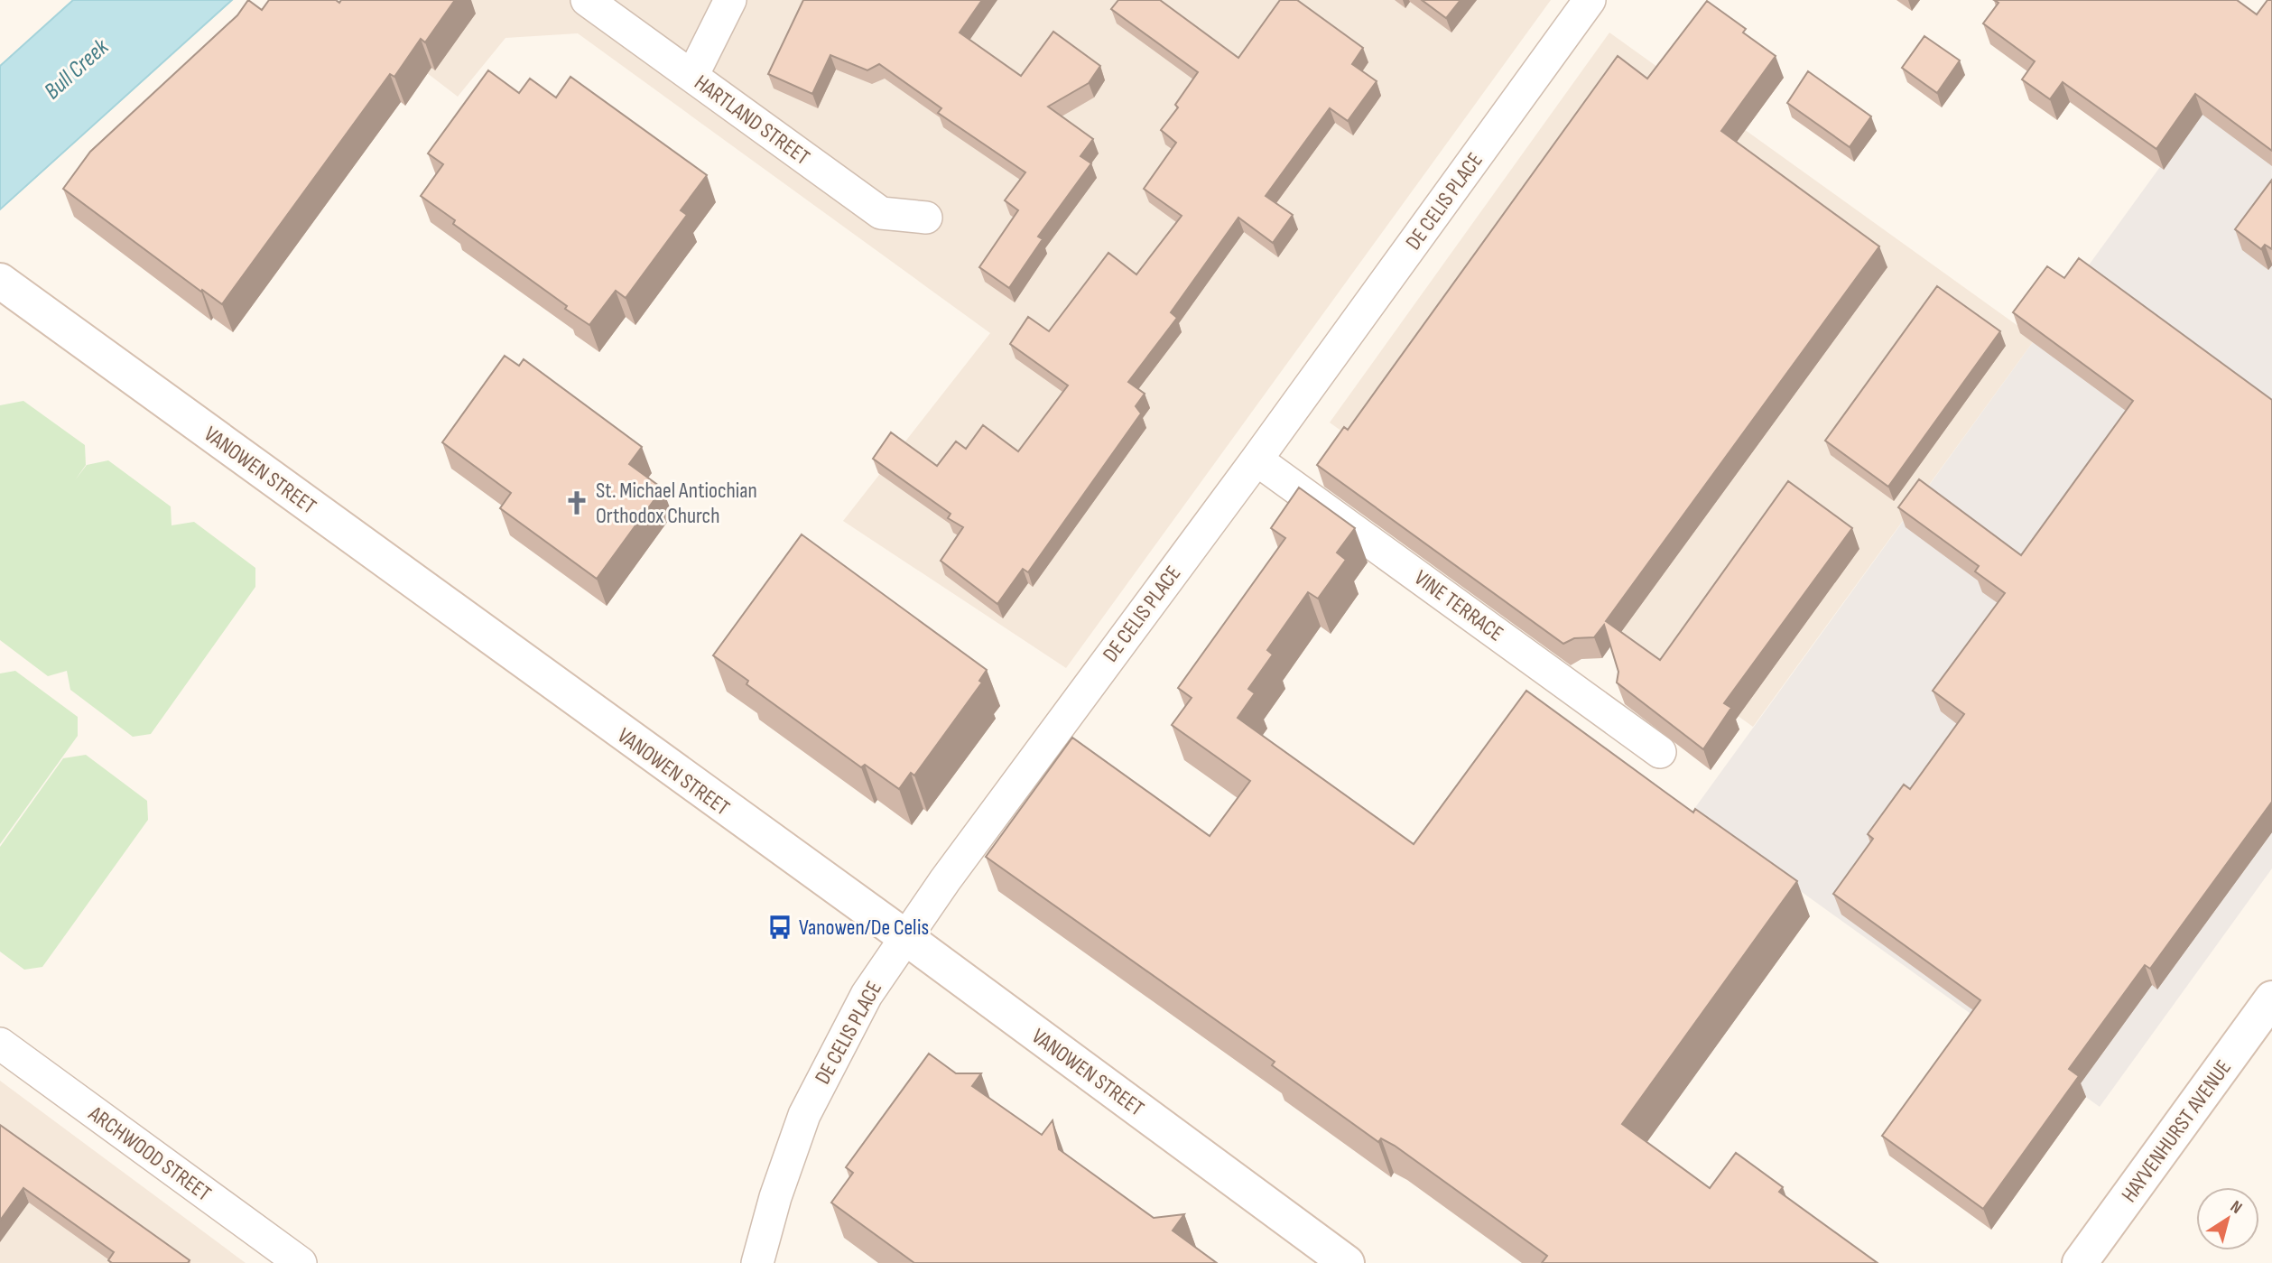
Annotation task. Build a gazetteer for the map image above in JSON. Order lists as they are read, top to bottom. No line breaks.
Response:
{"streets":{"main road":["VANOWEN STREET","HAYVENHURST AVENUE"],"street":["HARTLAND STREET","DE CELIS PLACE","VINE TERRACE","ARCHWOOD STREET"]},"crossings":[["DE CELIS PLACE","VANOWEN STREET"],["DE CELIS PLACE","VINE TERRACE"]],"water":["Bull Creek"],"places":{"church":["St. Michael Antiochian Orthodox Church"],"bus stop":["Vanowen/De Celis"]},"north":"top right"}
